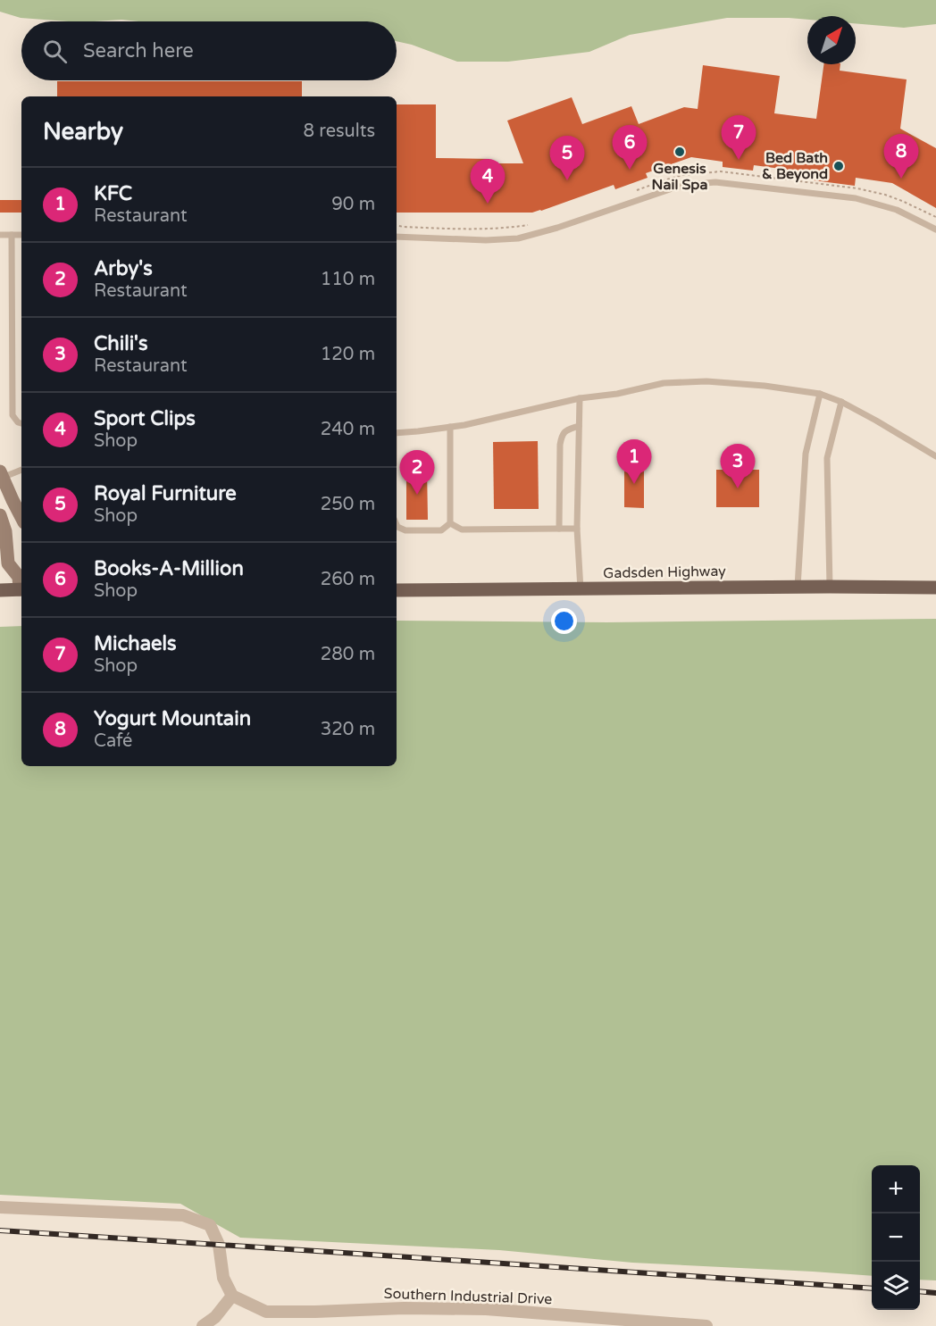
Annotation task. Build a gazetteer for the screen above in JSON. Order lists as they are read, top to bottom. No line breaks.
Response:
{"streets":{"main road":["Gadsden Highway"],"street":["Southern Industrial Drive"]},"places":["Genesis Nail Spa","Bed Bath & Beyond"],"north":"top right","page":{"search":"Search here","heading":["Nearby","8 results"],"pins":["7","6","8","5","4","1","3","2"],"list":[{"mark":"1","name":"KFC","note":"Restaurant","value":"90 m"},{"mark":"2","name":"Arby's","note":"Restaurant","value":"110 m"},{"mark":"3","name":"Chili's","note":"Restaurant","value":"120 m"},{"mark":"4","name":"Sport Clips","note":"Shop","value":"240 m"},{"mark":"5","name":"Royal Furniture","note":"Shop","value":"250 m"},{"mark":"6","name":"Books-A-Million","note":"Shop","value":"260 m"},{"mark":"7","name":"Michaels","note":"Shop","value":"280 m"},{"mark":"8","name":"Yogurt Mountain","note":"Café","value":"320 m"}],"map_buttons":["+","−"]}}
